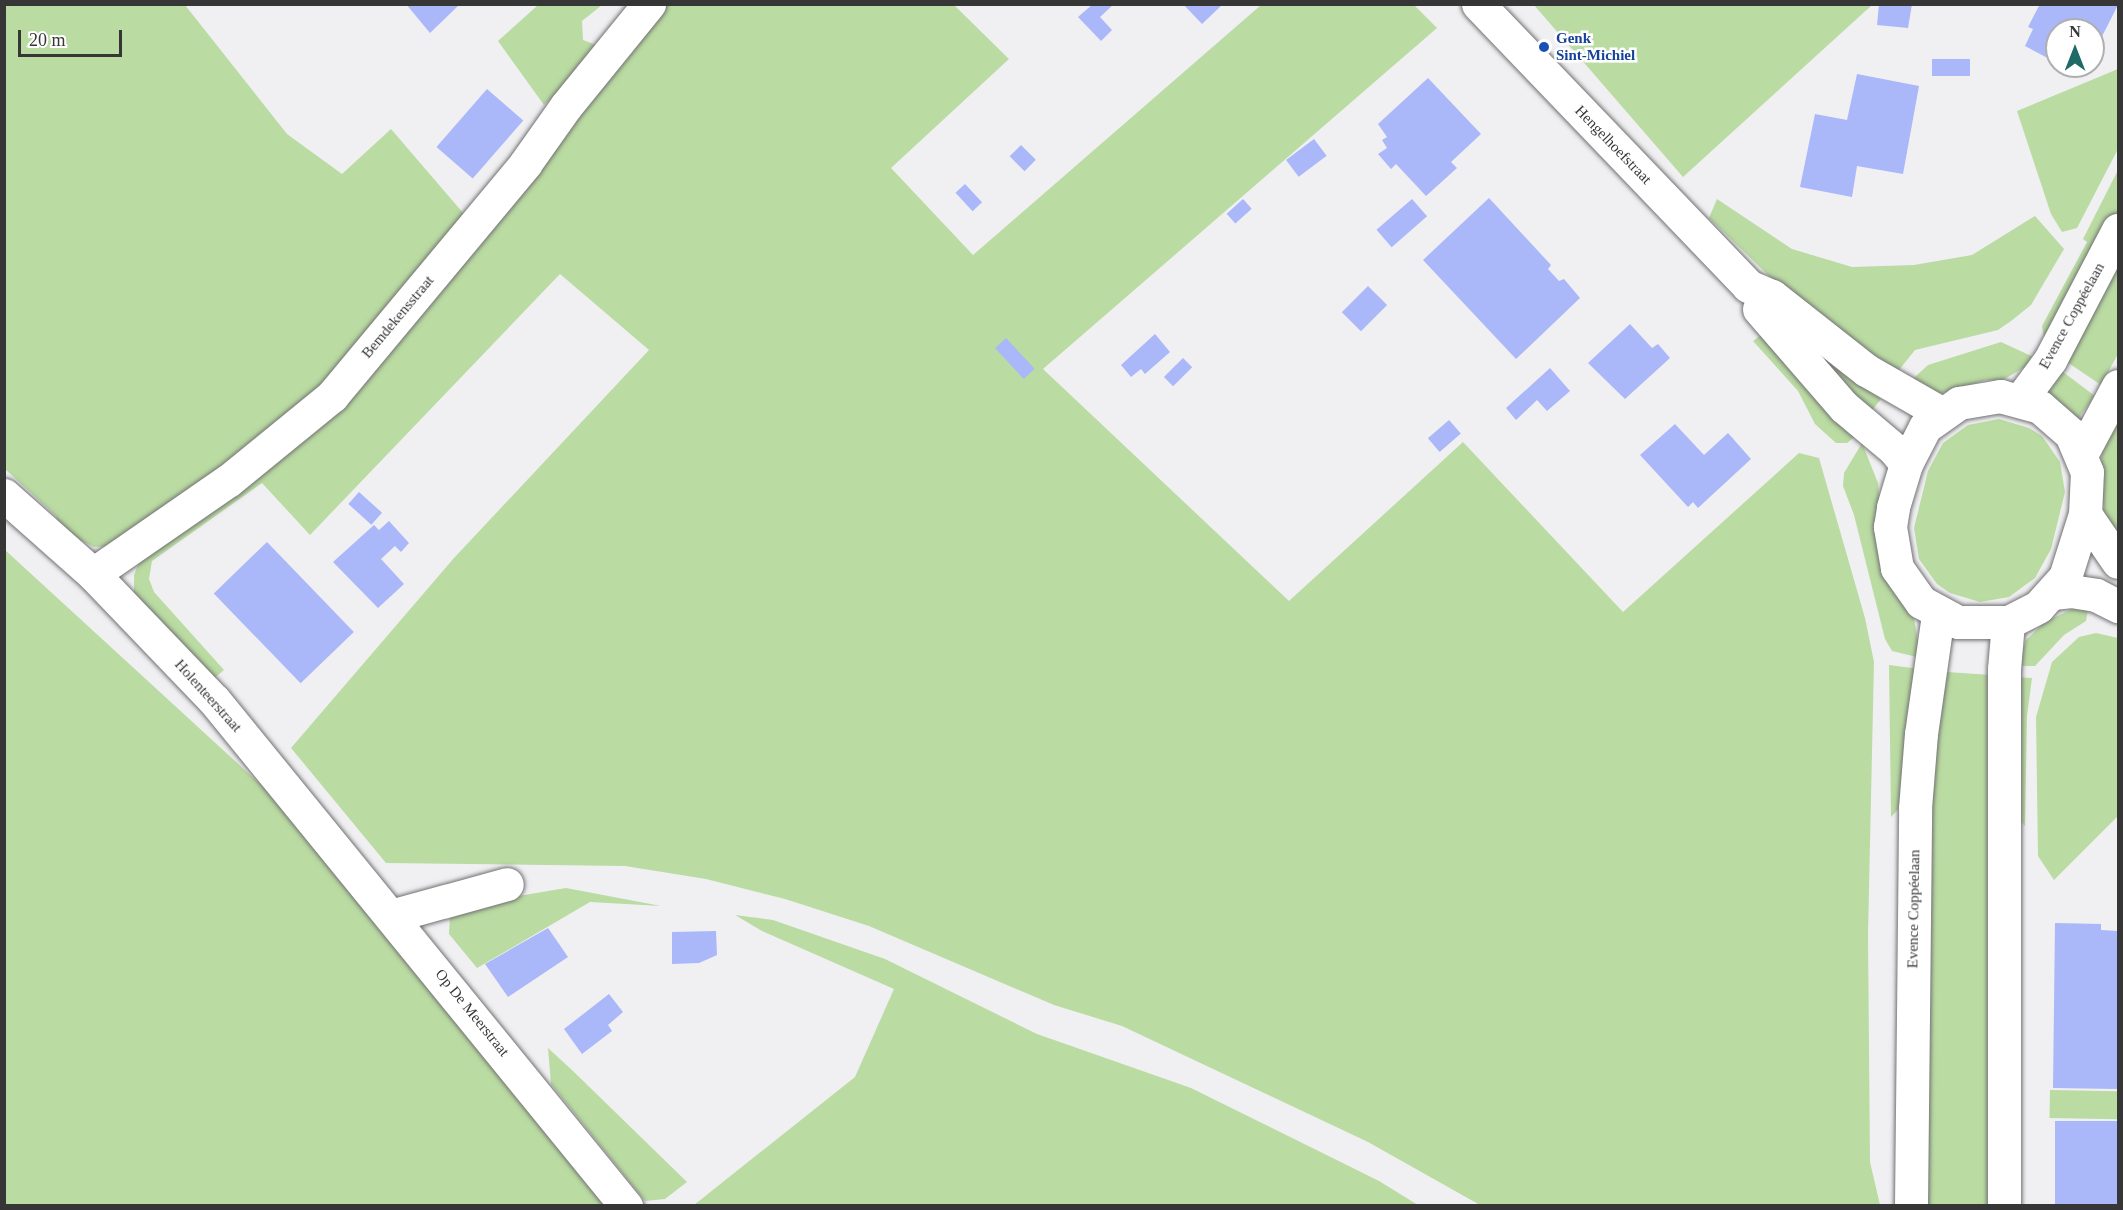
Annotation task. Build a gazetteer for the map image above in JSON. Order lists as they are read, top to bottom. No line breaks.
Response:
{"streets":{"street":["Hengelhoefstraat","Evence Coppéelaan","Bemdekensstraat","Holenteerstraat","Op De Meerstraat"]},"crossings":[["Hengelhoefstraat","Evence Coppéelaan"],["Bemdekensstraat","Holenteerstraat"],["Holenteerstraat","Op De Meerstraat"]],"places":["Genk Sint-Michiel"],"scale_bar":"20 m","north":"top"}
